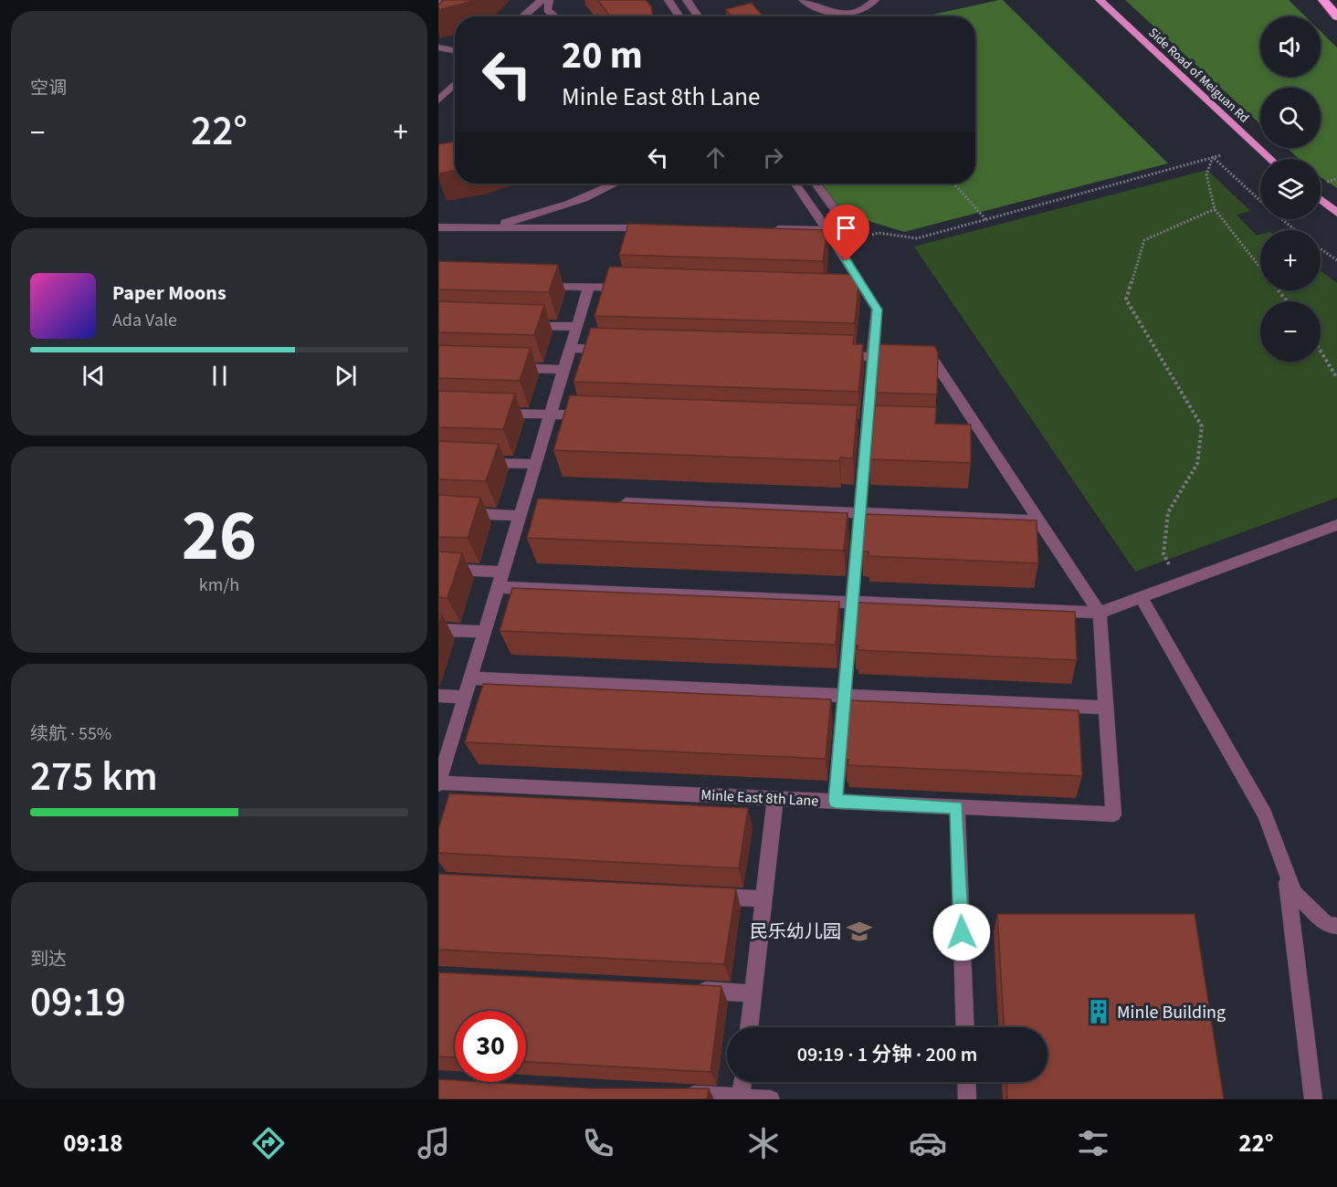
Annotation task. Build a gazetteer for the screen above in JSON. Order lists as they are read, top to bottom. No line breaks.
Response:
{"streets":{"main road":["Side Road of Meiguan Rd"],"street":["Minle East 8th Lane"]},"places":{"school or university":["民乐幼儿园"],"building":["Minle Building"]},"page":{"tile":["空调",["26","km/h"],["续航 · 55%","275 km"],["到达","09:19"]],"map_buttons":["+","−"],"turn":["20 m","Minle East 8th Lane"],"heat":["−","22°","+"],"song":["Paper Moons","Ada Vale"],"limit":"30","trip":"09:19 · 1 分钟 · 200 m","tabs":["09:18","22°"]}}
